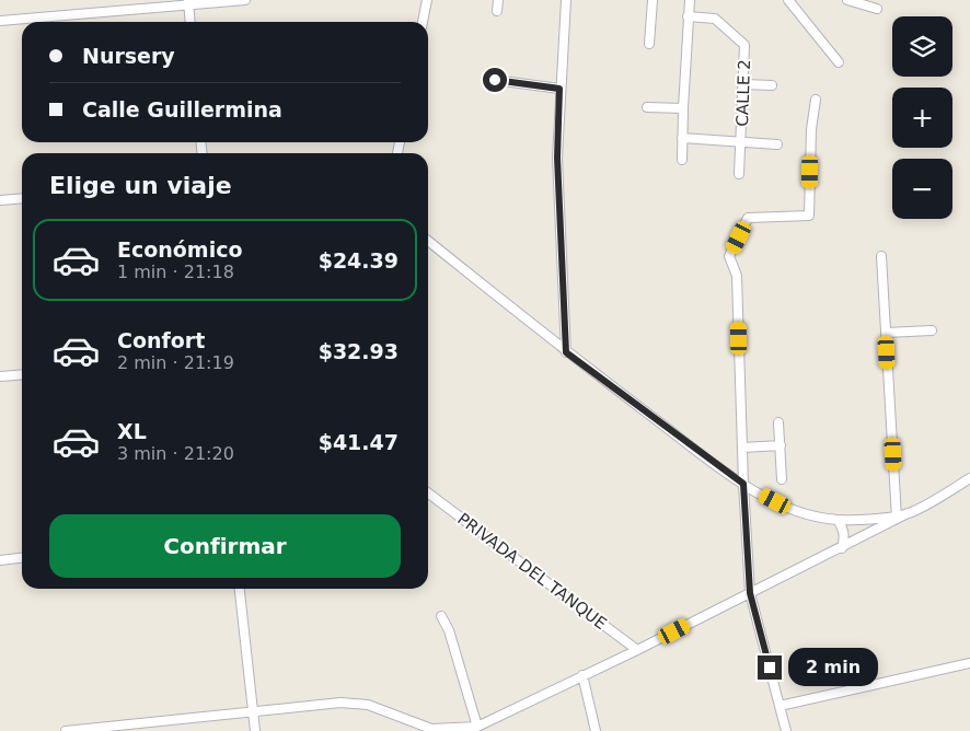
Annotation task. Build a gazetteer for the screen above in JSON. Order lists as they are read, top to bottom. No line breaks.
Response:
{"streets":{"street":["CALLE 2","PRIVADA DEL TANQUE"]},"page":{"map_buttons":["+","−"],"banner":["Nursery","Calle Guillermina"],"heading":"Elige un viaje","list":[{"name":"Económico","note":"1 min · 21:18","value":"$24.39"},{"name":"Confort","note":"2 min · 21:19","value":"$32.93"},{"name":"XL","note":"3 min · 21:20","value":"$41.47"}],"buttons":"Confirmar","bubble":"2 min"}}
